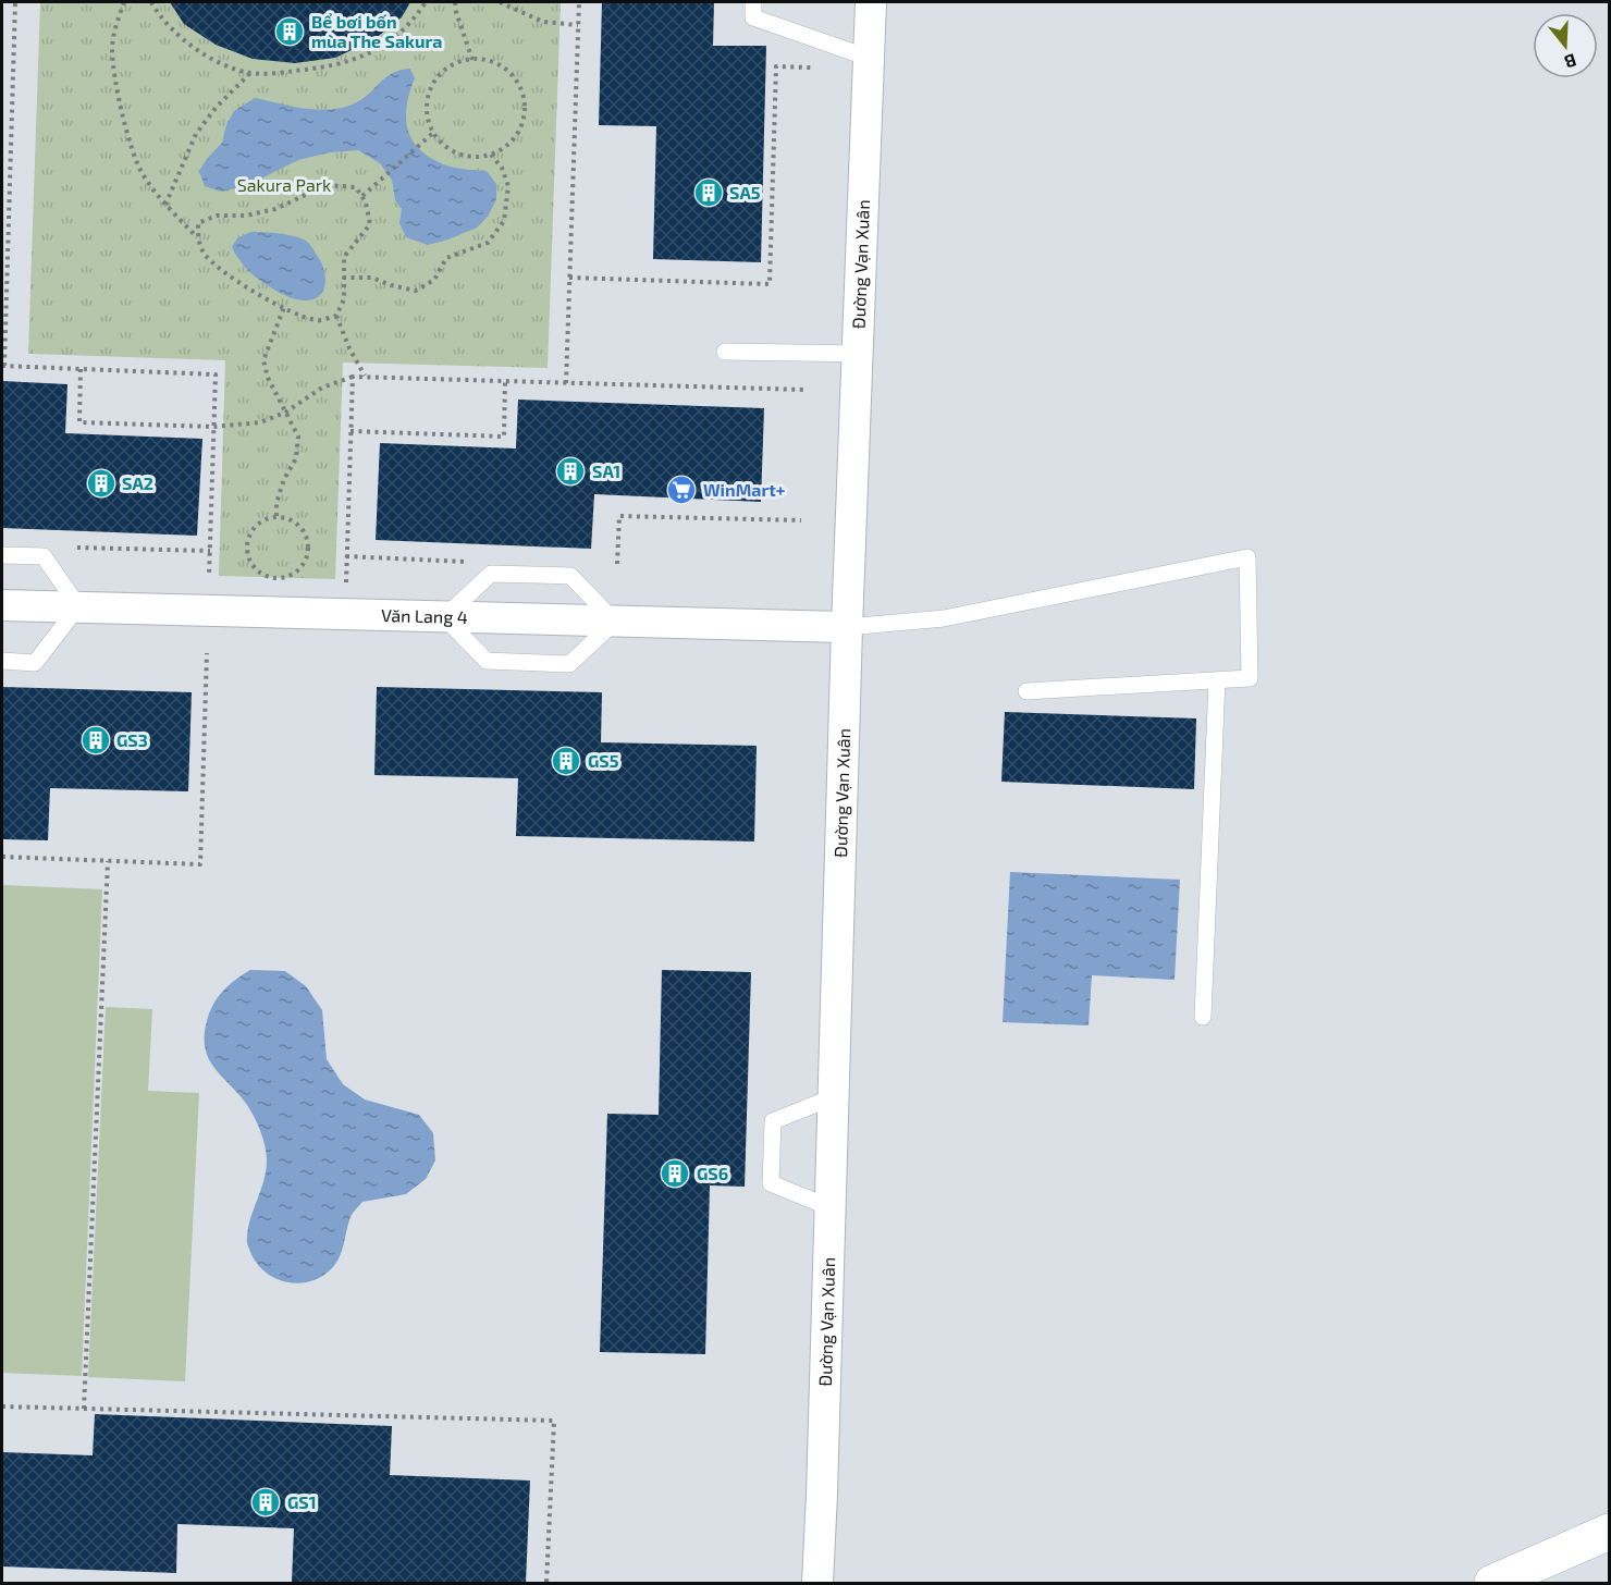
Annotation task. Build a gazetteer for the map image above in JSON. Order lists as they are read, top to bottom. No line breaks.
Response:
{"streets":{"street":["Đường Vạn Xuân","Văn Lang 4"]},"crossings":[["Đường Vạn Xuân","Văn Lang 4"]],"parks":["Sakura Park"],"places":{"building":["Bể bơi bốn mùa The Sakura","SA5","SA1","SA2","GS3","GS5","GS6","GS1"],"supermarket":["WinMart+"]},"north":"bottom"}
